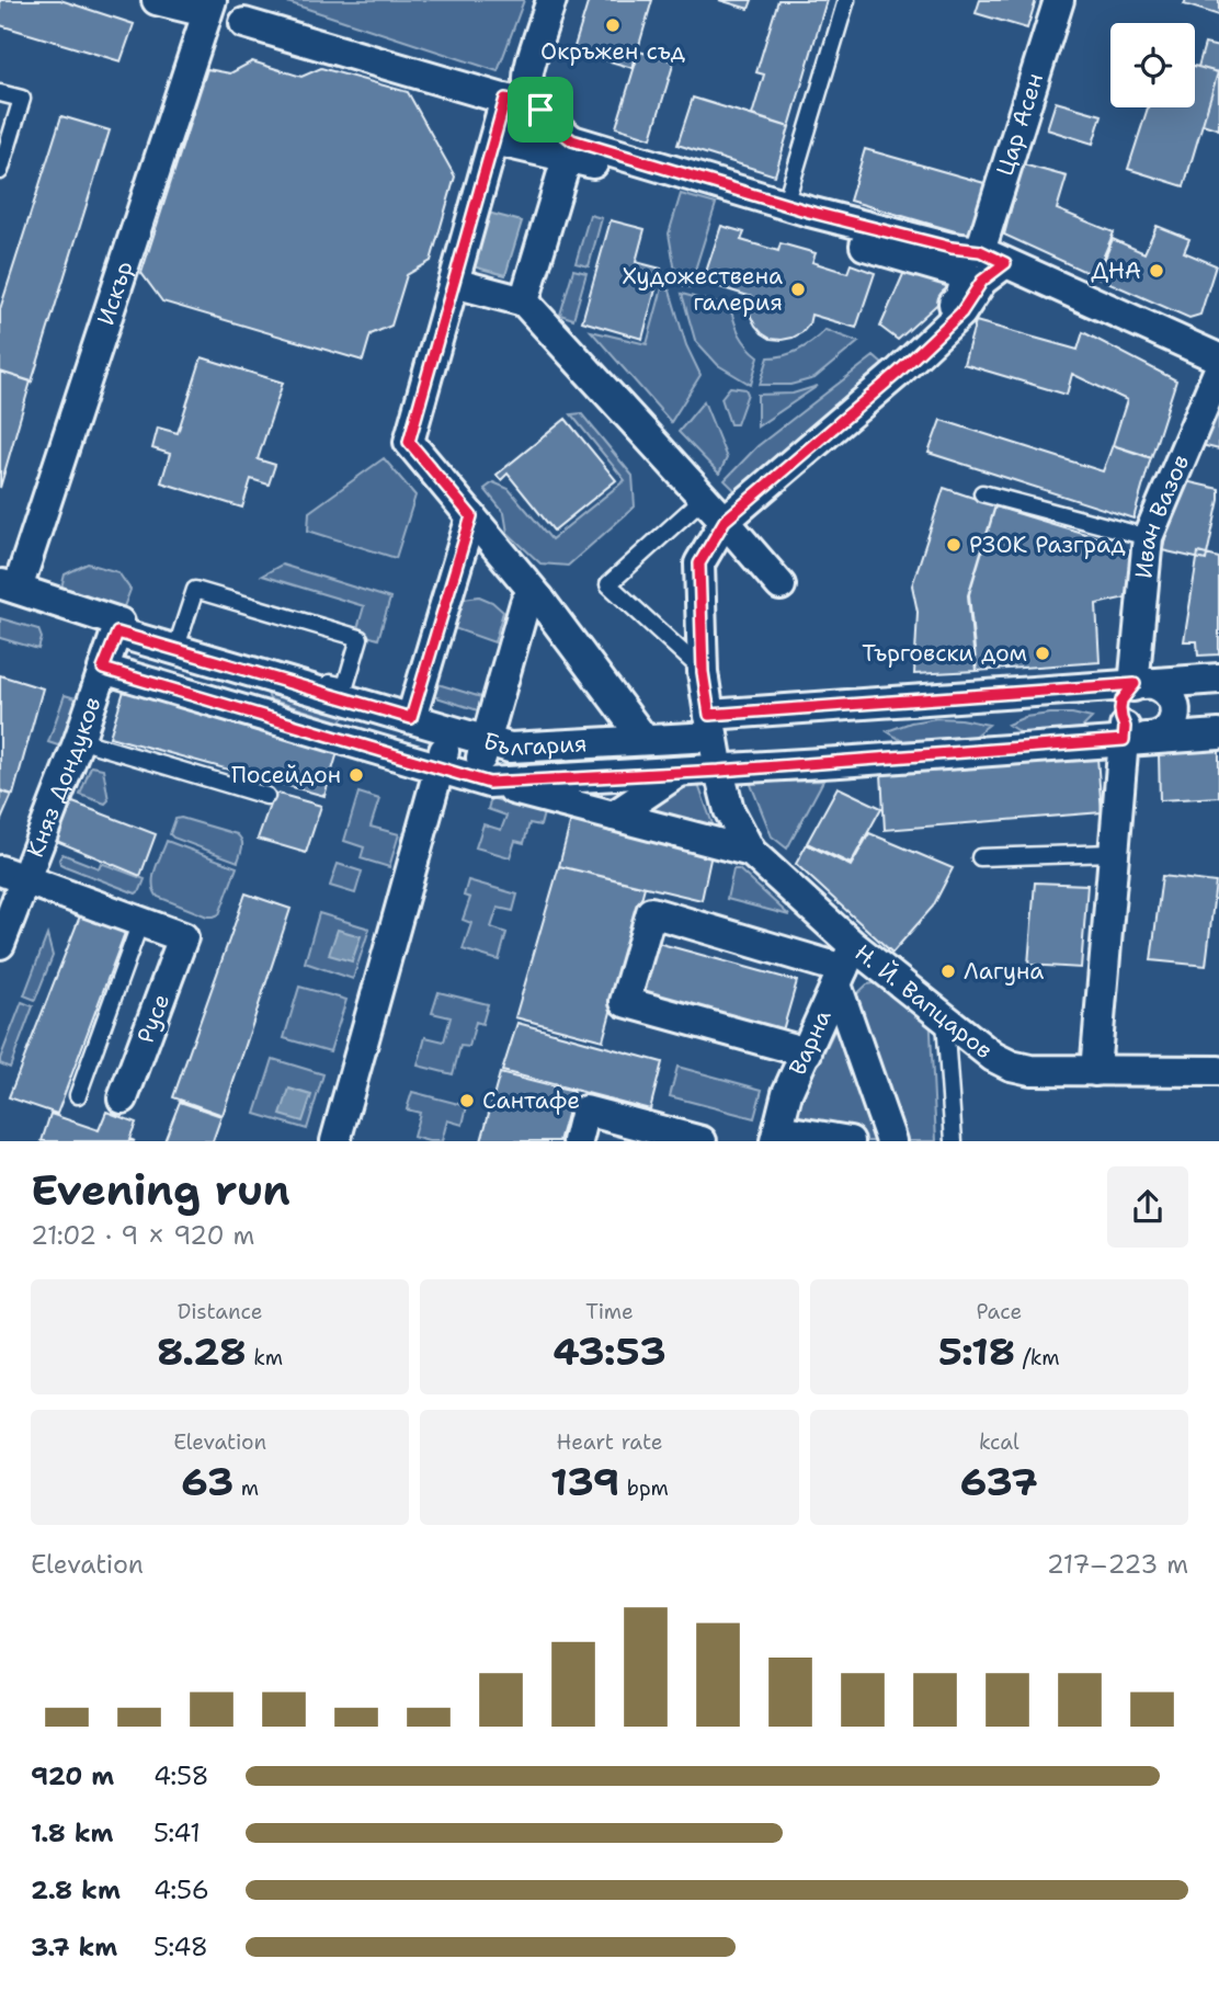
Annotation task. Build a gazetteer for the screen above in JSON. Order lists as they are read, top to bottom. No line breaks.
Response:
{"streets":{"street":["Цар Асен","Искър","Иван Вазов","България","Княз Дондуков","Н. Й. Вапцаров","Русе","Варна"]},"crossings":[["Цар Асен","Н. Й. Вапцаров"],["Иван Вазов","България"],["България","Княз Дондуков"],["България","Н. Й. Вапцаров"],["Н. Й. Вапцаров","Варна"]],"places":["Окръжен съд","ДНА","Художествена галерия","РЗОК Разград","Търговски дом","Посейдон","Лагуна","Сантафе"],"page":{"heading":["Evening run","21:02 · 9 × 920 m"],"stats":[["Distance","8.28 km"],["Time","43:53"],["Pace","5:18 /km"],["Elevation","63 m"],["Heart rate","139 bpm"],["kcal","637"]],"chart":["Elevation","217–223 m"],"list":[{"name":"920 m","note":"4:58"},{"name":"1.8 km","note":"5:41"},{"name":"2.8 km","note":"4:56"},{"name":"3.7 km","note":"5:48"}]}}
